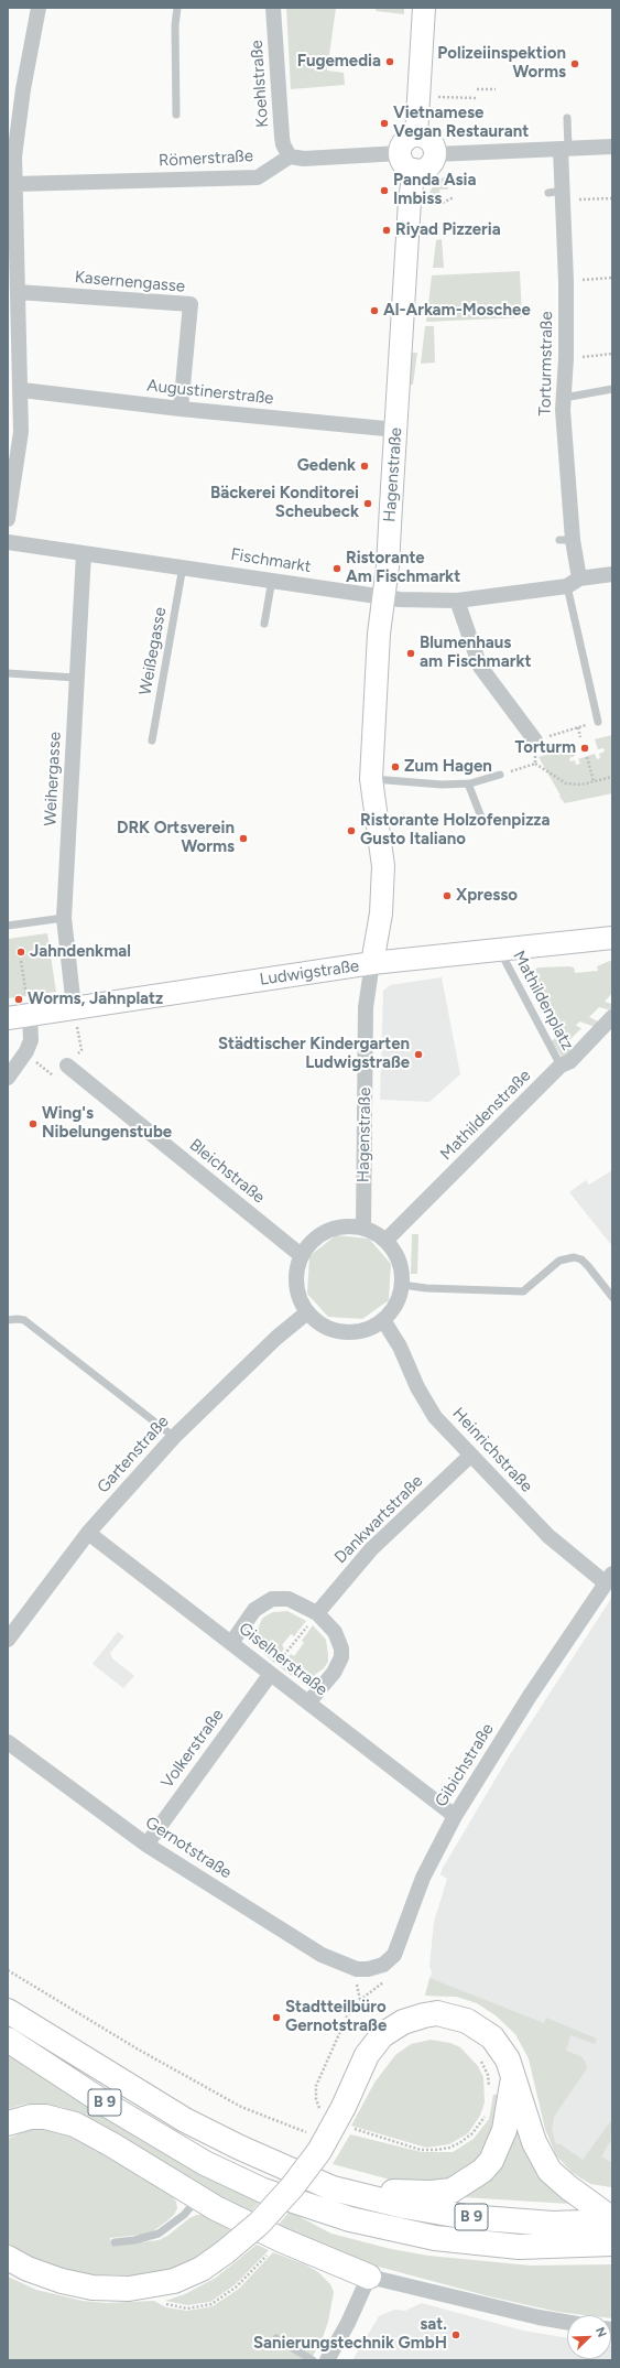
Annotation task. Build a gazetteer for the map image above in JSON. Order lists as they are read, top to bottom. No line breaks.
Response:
{"streets":{"highway":["B 9"],"street":["Koehlstraße","Römerstraße","Kasernengasse","Torturmstraße","Augustinerstraße","Hagenstraße","Fischmarkt","Weihergasse","Ludwigstraße","Mathildenstraße","Bleichstraße","Heinrichstraße","Gartenstraße","Dankwartstraße","Giselherstraße","Volkerstraße","Gibichstraße","Gernotstraße"],"lane":["Weißegasse","Mathildenplatz"]},"crossings":[["Koehlstraße","Römerstraße"],["Kasernengasse","Augustinerstraße"],["Torturmstraße","Fischmarkt"],["Augustinerstraße","Hagenstraße"],["Hagenstraße","Fischmarkt"],["Hagenstraße","Ludwigstraße"],["Hagenstraße","Mathildenstraße"],["Hagenstraße","Bleichstraße"],["Hagenstraße","Heinrichstraße"],["Hagenstraße","Gartenstraße"],["Fischmarkt","Weißegasse"],["Fischmarkt","Weihergasse"],["Weihergasse","Ludwigstraße"],["Ludwigstraße","Mathildenplatz"],["Mathildenplatz","Mathildenstraße"],["Mathildenstraße","Bleichstraße"],["Mathildenstraße","Heinrichstraße"],["Mathildenstraße","Gartenstraße"],["Bleichstraße","Heinrichstraße"],["Bleichstraße","Gartenstraße"],["Heinrichstraße","Gartenstraße"],["Heinrichstraße","Dankwartstraße"],["Heinrichstraße","Gibichstraße"],["Gartenstraße","Giselherstraße"],["Giselherstraße","Volkerstraße"],["Giselherstraße","Gibichstraße"],["Volkerstraße","Gernotstraße"],["Gibichstraße","Gernotstraße"]],"places":["Fugemedia","Polizeiinspektion Worms","Vietnamese Vegan Restaurant","Panda Asia Imbiss","Riyad Pizzeria","Al-Arkam-Moschee","Gedenk","Bäckerei Konditorei Scheubeck","Ristorante Am Fischmarkt","Blumenhaus am Fischmarkt","Torturm","Zum Hagen","Ristorante Holzofenpizza Gusto Italiano","DRK Ortsverein Worms","Xpresso","Jahndenkmal","Worms, Jahnplatz","Städtischer Kindergarten Ludwigstraße","Wing's Nibelungenstube","Stadtteilbüro Gernotstraße","sat. Sanierungstechnik GmbH"],"north":"top right"}
